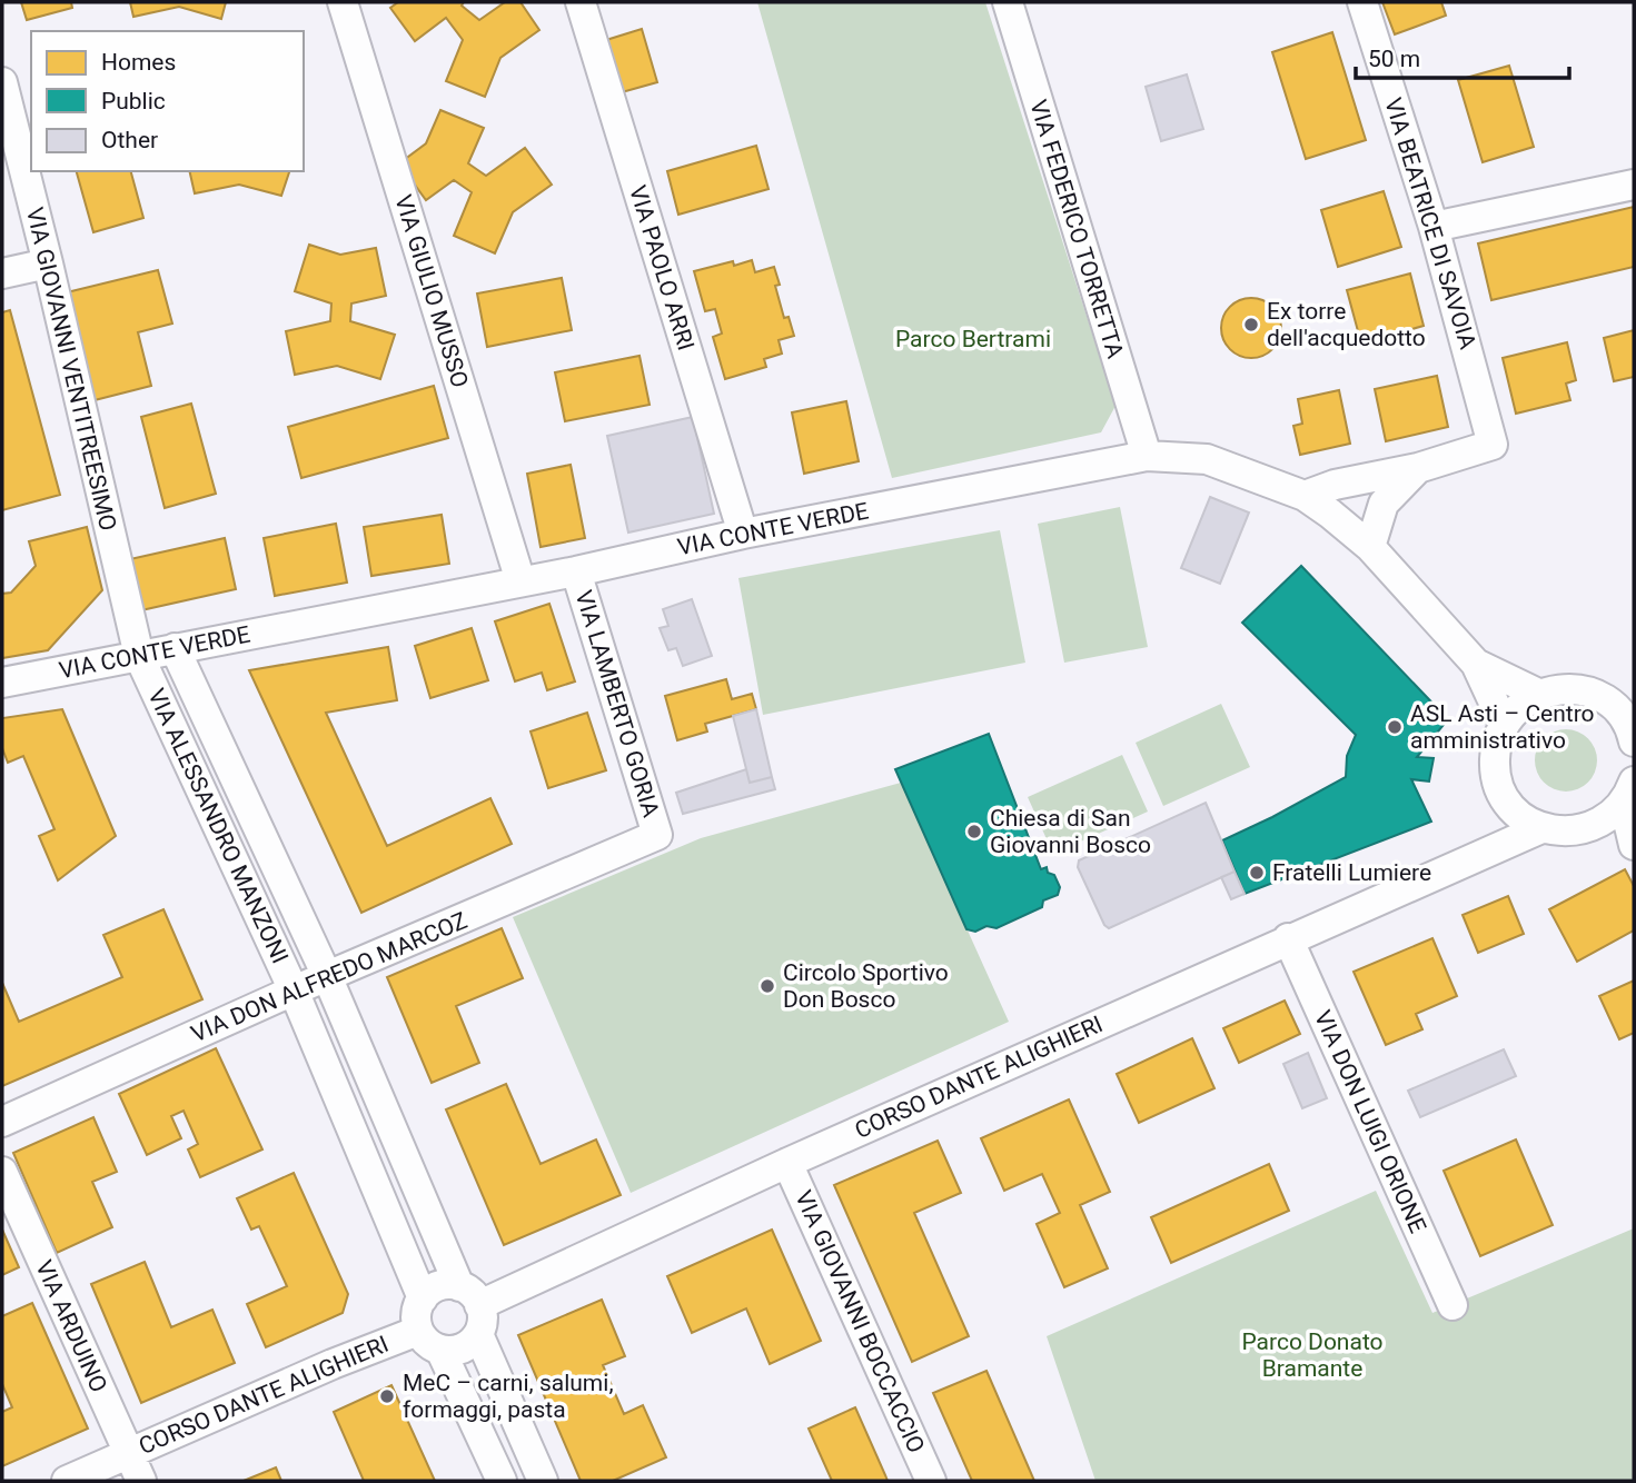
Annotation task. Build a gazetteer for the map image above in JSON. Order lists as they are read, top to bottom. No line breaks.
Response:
{"streets":{"street":["VIA BEATRICE DI SAVOIA","VIA FEDERICO TORRETTA","VIA PAOLO ARRI","VIA GIULIO MUSSO","VIA GIOVANNI VENTITREESIMO","VIA CONTE VERDE","VIA LAMBERTO GORIA","VIA ALESSANDRO MANZONI","VIA DON ALFREDO MARCOZ","CORSO DANTE ALIGHIERI","VIA DON LUIGI ORIONE","VIA GIOVANNI BOCCACCIO","VIA ARDUINO"]},"crossings":[["VIA FEDERICO TORRETTA","VIA CONTE VERDE"],["VIA PAOLO ARRI","VIA CONTE VERDE"],["VIA GIULIO MUSSO","VIA CONTE VERDE"],["VIA GIOVANNI VENTITREESIMO","VIA CONTE VERDE"],["VIA GIOVANNI VENTITREESIMO","VIA ALESSANDRO MANZONI"],["VIA CONTE VERDE","VIA LAMBERTO GORIA"],["VIA CONTE VERDE","VIA ALESSANDRO MANZONI"],["VIA LAMBERTO GORIA","VIA DON ALFREDO MARCOZ"],["VIA ALESSANDRO MANZONI","VIA DON ALFREDO MARCOZ"],["VIA ALESSANDRO MANZONI","CORSO DANTE ALIGHIERI"],["CORSO DANTE ALIGHIERI","VIA DON LUIGI ORIONE"],["CORSO DANTE ALIGHIERI","VIA GIOVANNI BOCCACCIO"],["CORSO DANTE ALIGHIERI","VIA ARDUINO"]],"parks":["Parco Bertrami","Parco Donato Bramante"],"places":["Ex torre dell'acquedotto","ASL Asti – Centro amministrativo","Chiesa di San Giovanni Bosco","Fratelli Lumiere","Circolo Sportivo Don Bosco","MeC – carni, salumi, formaggi, pasta"],"legend":["Homes","Public","Other"],"scale_bar":"50 m"}
